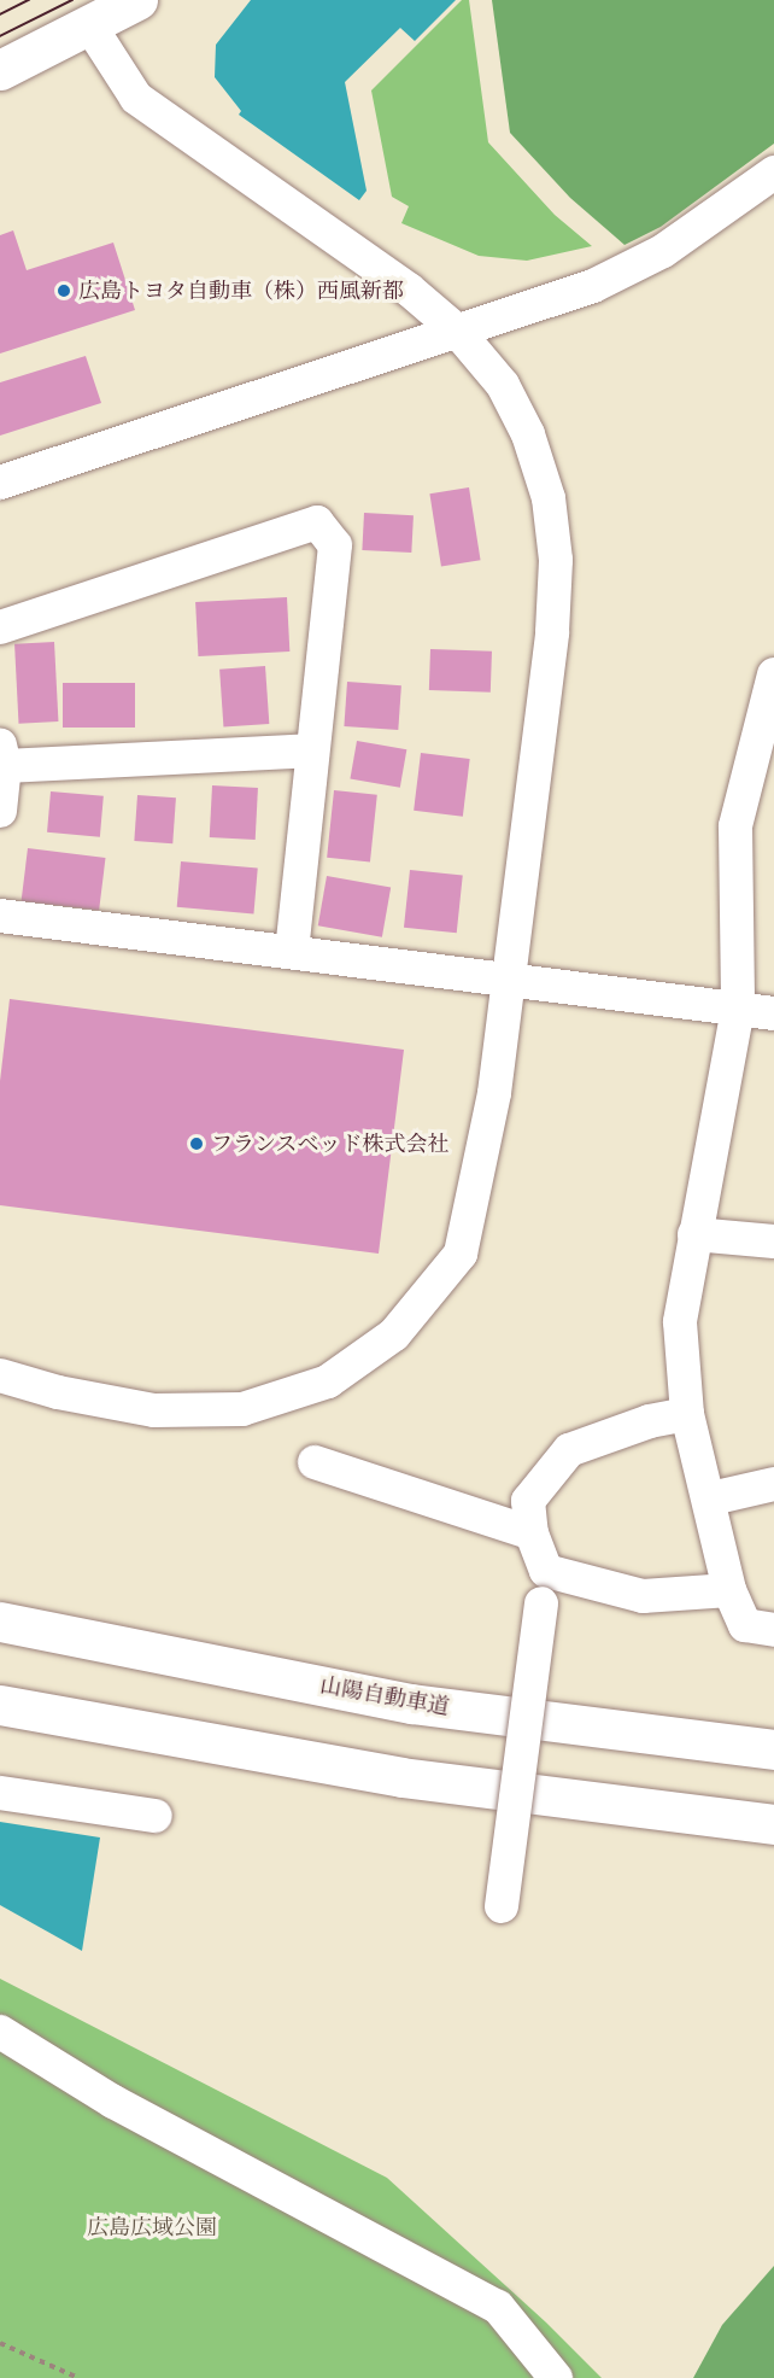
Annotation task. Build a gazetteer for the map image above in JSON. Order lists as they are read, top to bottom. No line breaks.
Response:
{"streets":{"main road":["山陽自動車道"]},"parks":["広島広域公園"],"places":["広島トヨタ自動車（株）西風新都","フランスベッド株式会社"]}
